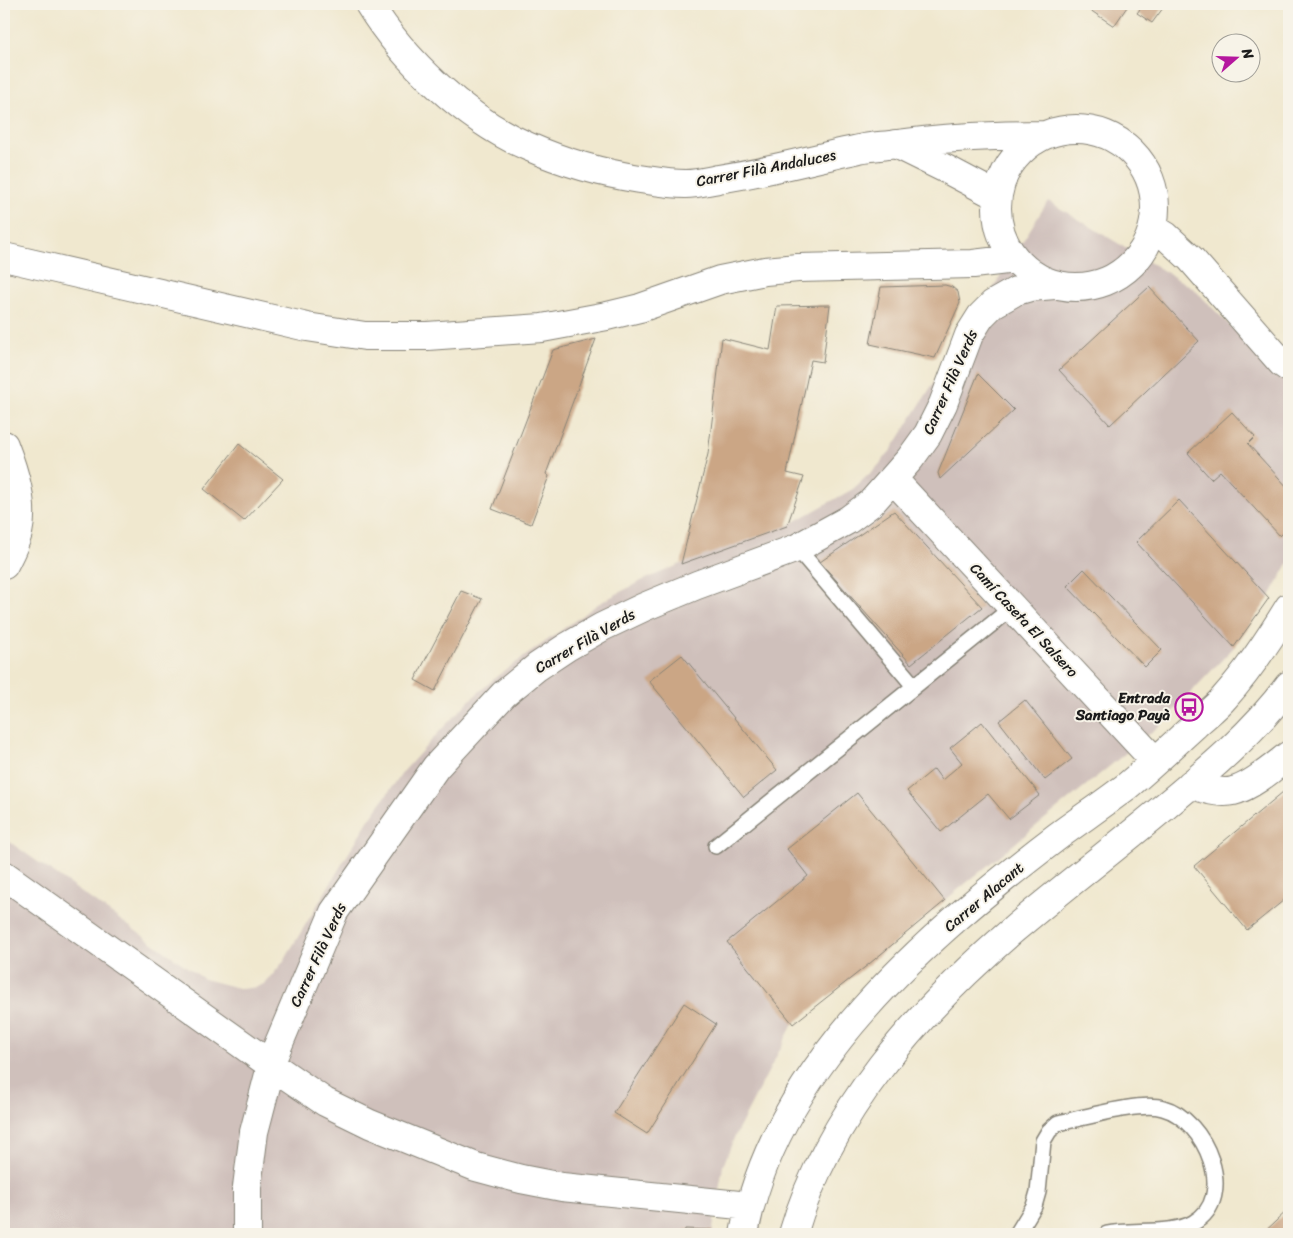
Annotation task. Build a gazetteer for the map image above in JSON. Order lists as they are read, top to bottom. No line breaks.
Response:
{"streets":{"street":["Carrer Filà Andaluces","Carrer Filà Verds","Camí Caseta El Salsero","Carrer Alacant"]},"crossings":[["Carrer Filà Andaluces","Carrer Filà Verds"],["Carrer Filà Verds","Camí Caseta El Salsero"],["Camí Caseta El Salsero","Carrer Alacant"]],"places":{"bus stop":["Entrada Santiago Payà"]},"north":"right"}
